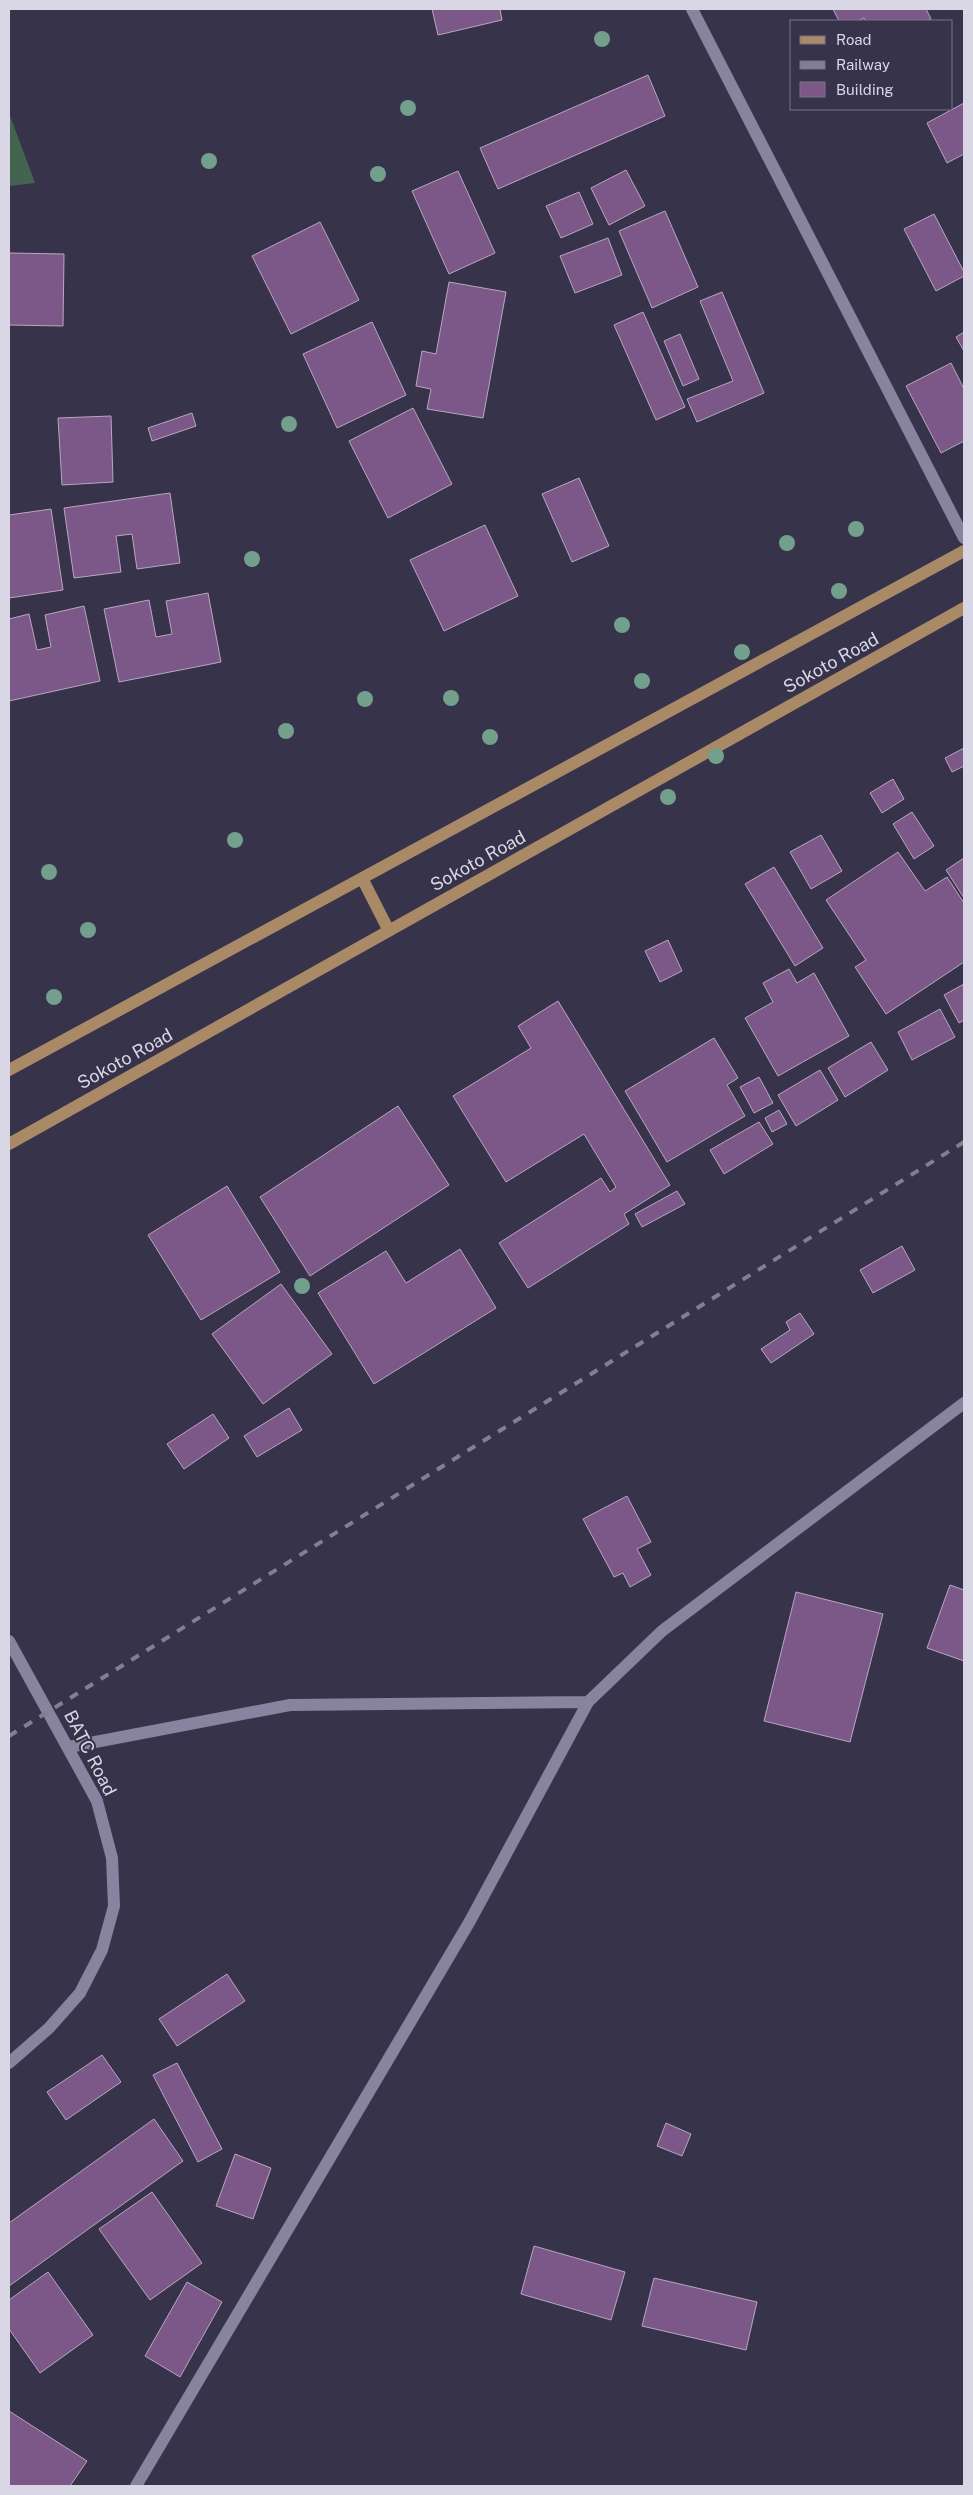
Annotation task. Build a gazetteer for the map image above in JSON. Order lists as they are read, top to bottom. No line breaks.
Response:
{"streets":{"main road":["Sokoto Road"],"street":["BATC Road"]},"legend":["Road","Railway","Building"]}
